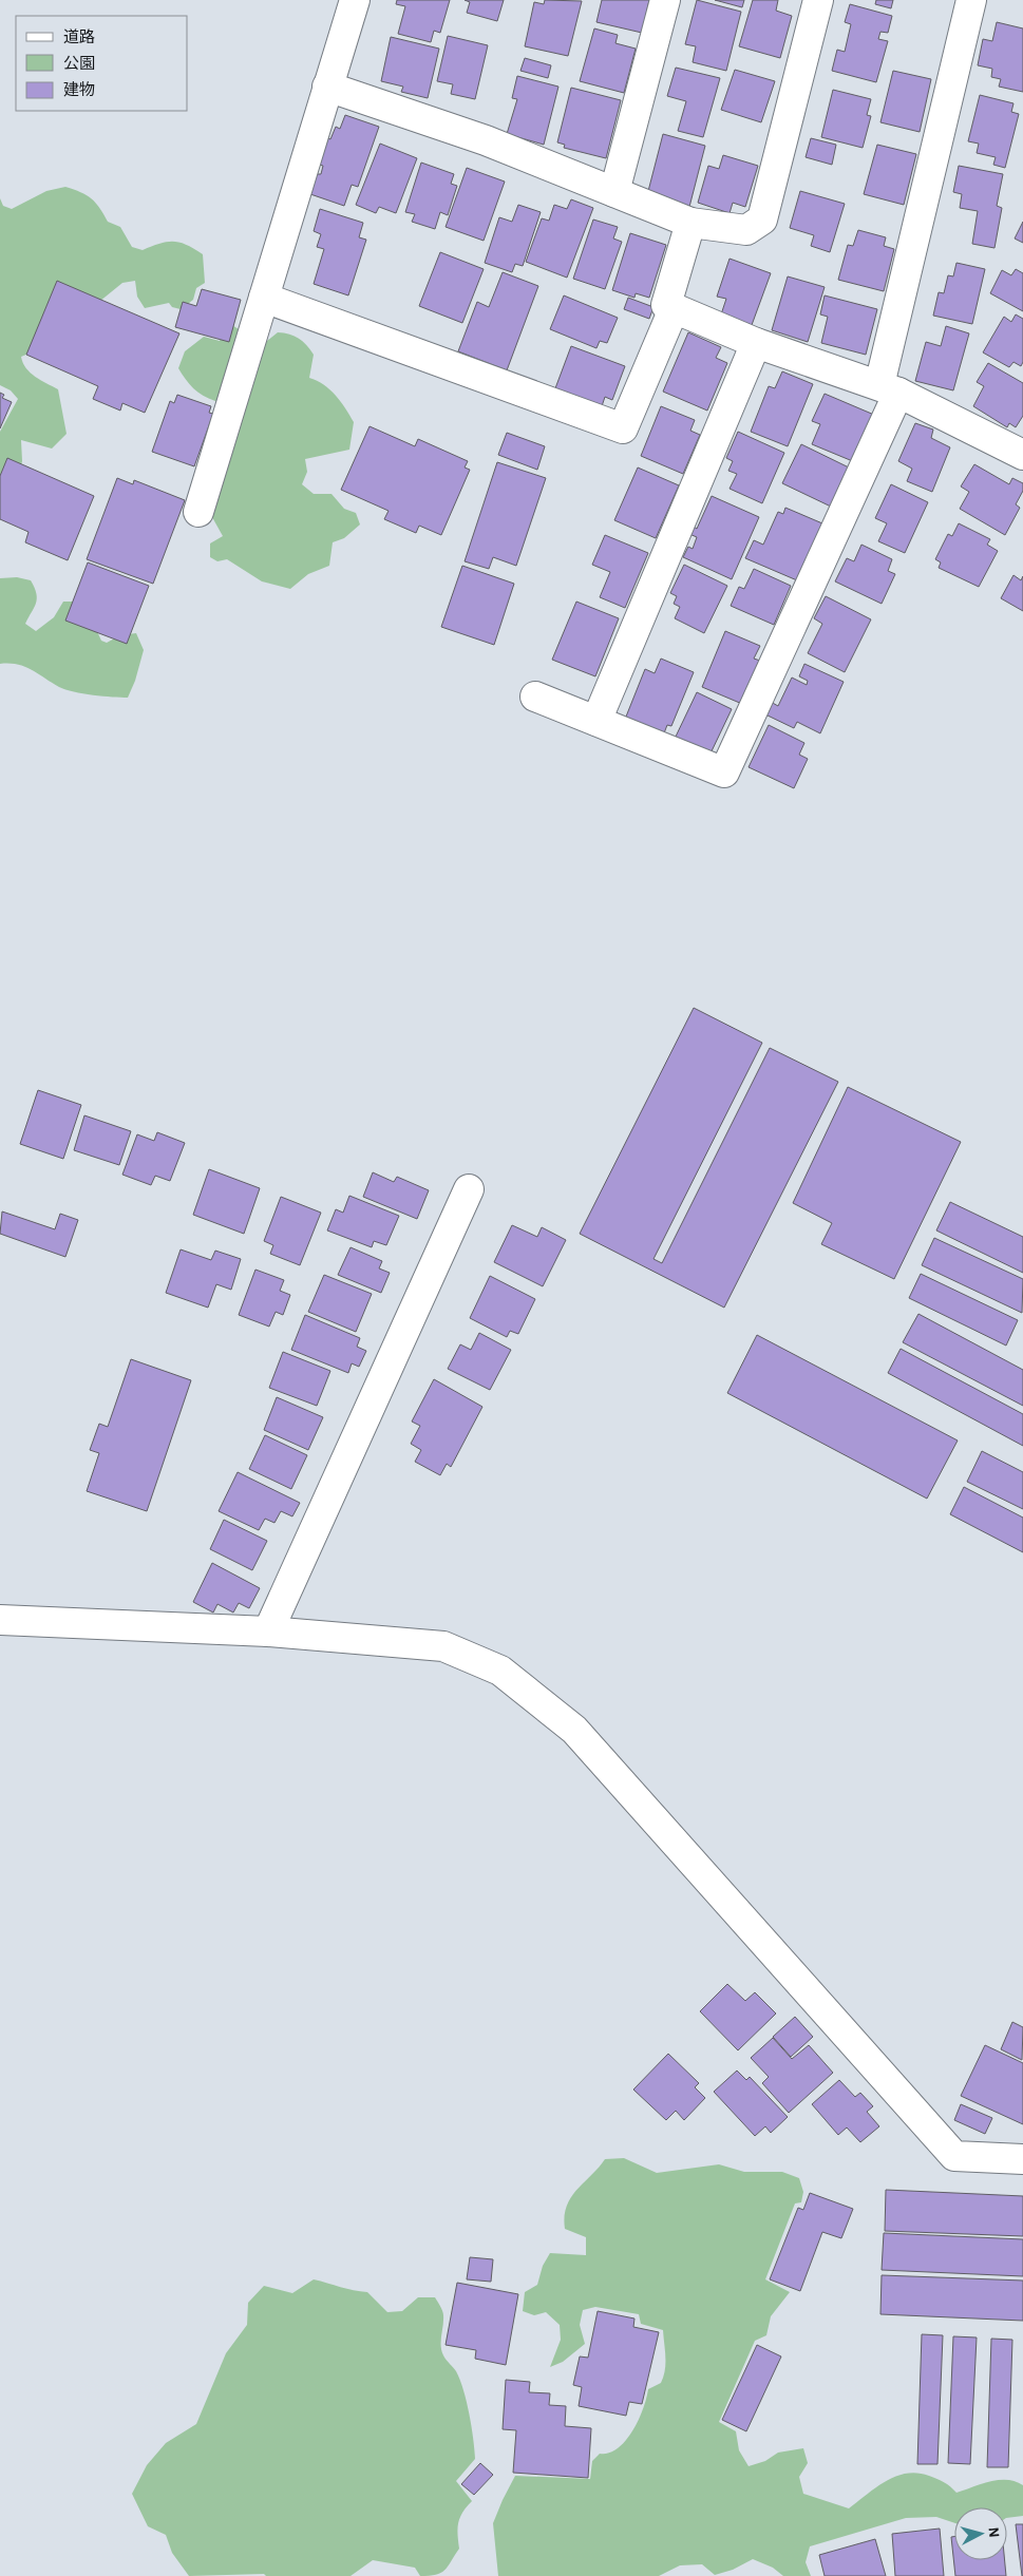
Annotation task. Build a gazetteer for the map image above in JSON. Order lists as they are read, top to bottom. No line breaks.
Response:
{"legend":["道路","公園","建物"],"north":"right"}
